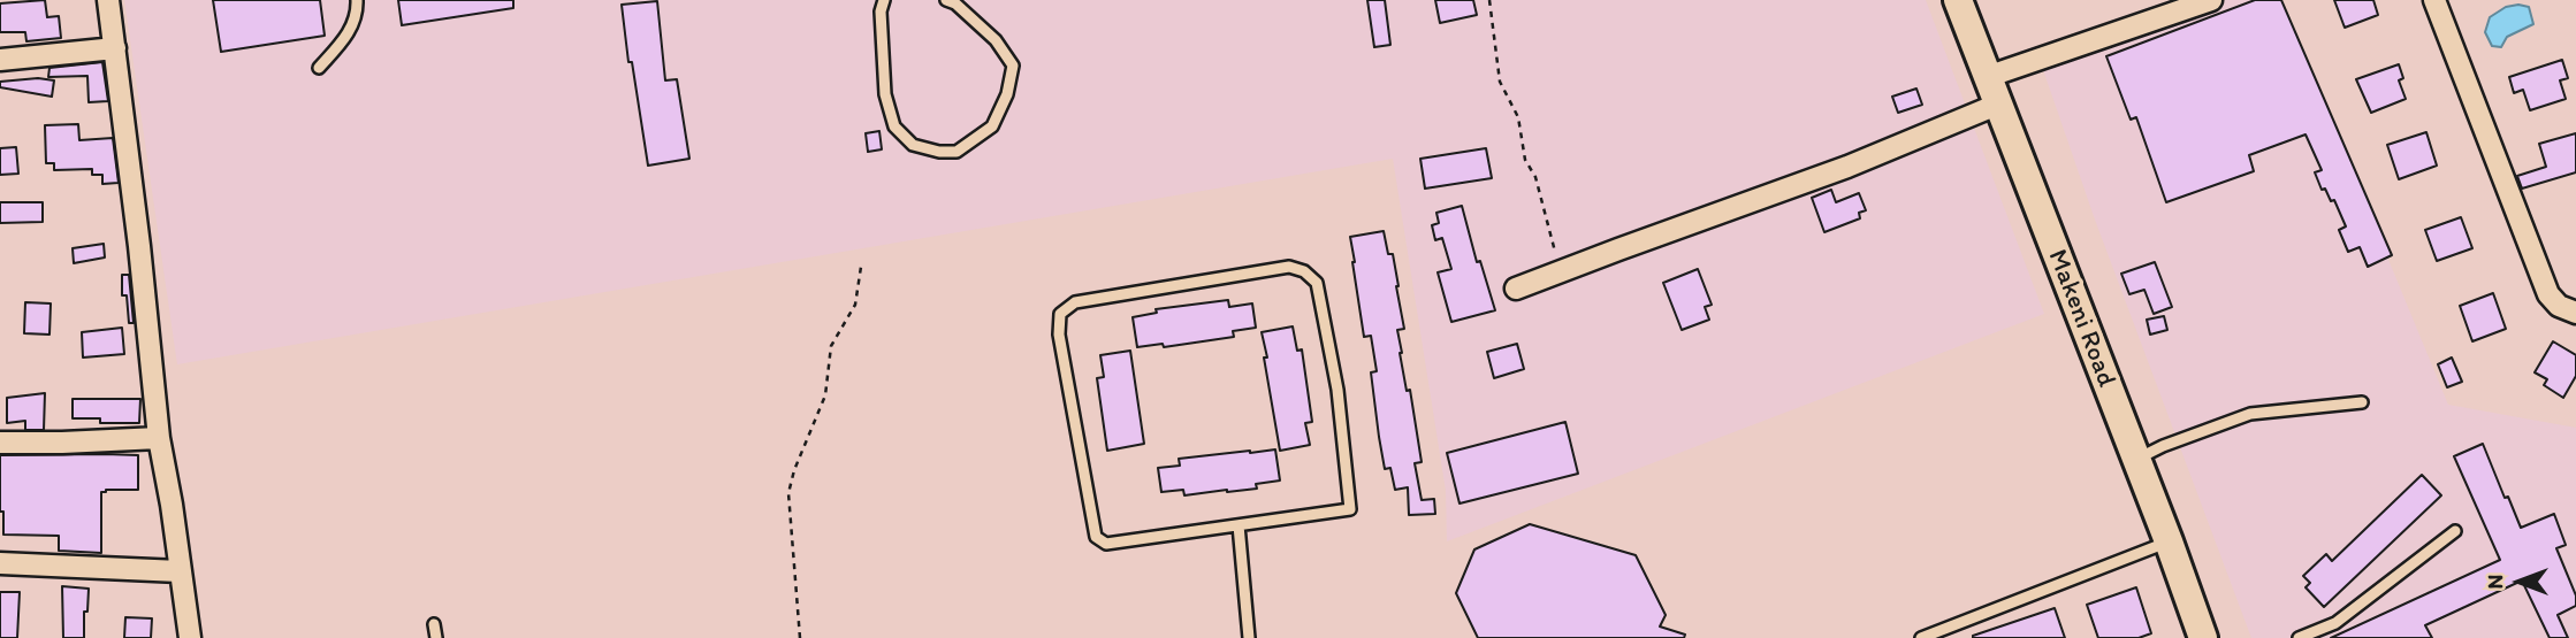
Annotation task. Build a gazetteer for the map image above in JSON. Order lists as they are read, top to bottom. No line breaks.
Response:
{"streets":{"main road":["Makeni Road"]},"north":"left"}
